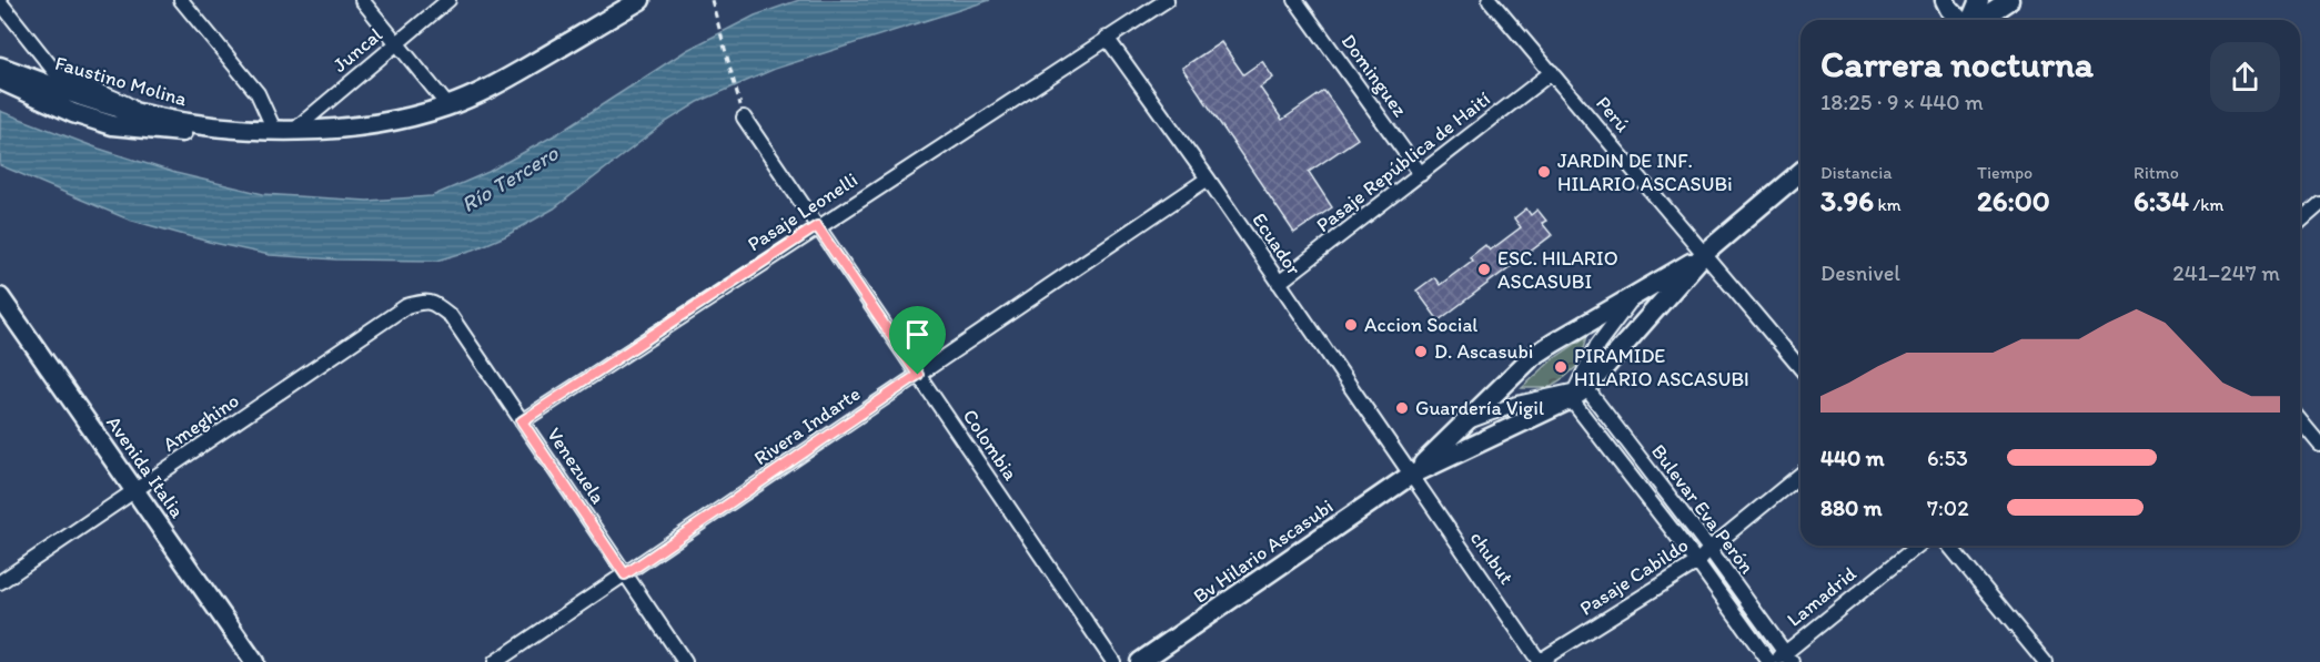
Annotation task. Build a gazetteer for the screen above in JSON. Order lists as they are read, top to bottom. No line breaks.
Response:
{"streets":{"street":["Juncal","Dominguez","Faustino Molina","Perú","Pasaje República de Haití","Pasaje Leonelli","Ecuador","Ameghino","Rivera Indarte","Colombia","Venezuela","Avenida Italia","Bulevar Eva Perón","Bv Hilario Ascasubi","chubut","Pasaje Cabildo","Lamadrid"]},"crossings":[["Juncal","Faustino Molina"],["Dominguez","Pasaje República de Haití"],["Perú","Pasaje República de Haití"],["Pasaje República de Haití","Ecuador"],["Pasaje Leonelli","Ecuador"],["Pasaje Leonelli","Colombia"],["Pasaje Leonelli","Venezuela"],["Ecuador","Rivera Indarte"],["Ecuador","Bv Hilario Ascasubi"],["Ecuador","chubut"],["Ameghino","Venezuela"],["Ameghino","Avenida Italia"],["Rivera Indarte","Colombia"],["Rivera Indarte","Venezuela"],["Bulevar Eva Perón","Pasaje Cabildo"],["Bulevar Eva Perón","Lamadrid"],["Bv Hilario Ascasubi","chubut"],["chubut","Pasaje Cabildo"]],"water":["Río Tercero"],"places":["JARDIN DE INF. HILARIO ASCASUBi","ESC. HILARIO ASCASUBI","Accion Social","D. Ascasubi","PIRAMIDE HILARIO ASCASUBI","Guardería Vigil"],"page":{"heading":["Carrera nocturna","18:25 · 9 × 440 m"],"stats":[["Distancia","3.96 km"],["Tiempo","26:00"],["Ritmo","6:34 /km"]],"chart":["Desnivel","241–247 m"],"list":[{"name":"440 m","note":"6:53"},{"name":"880 m","note":"7:02"}]}}
